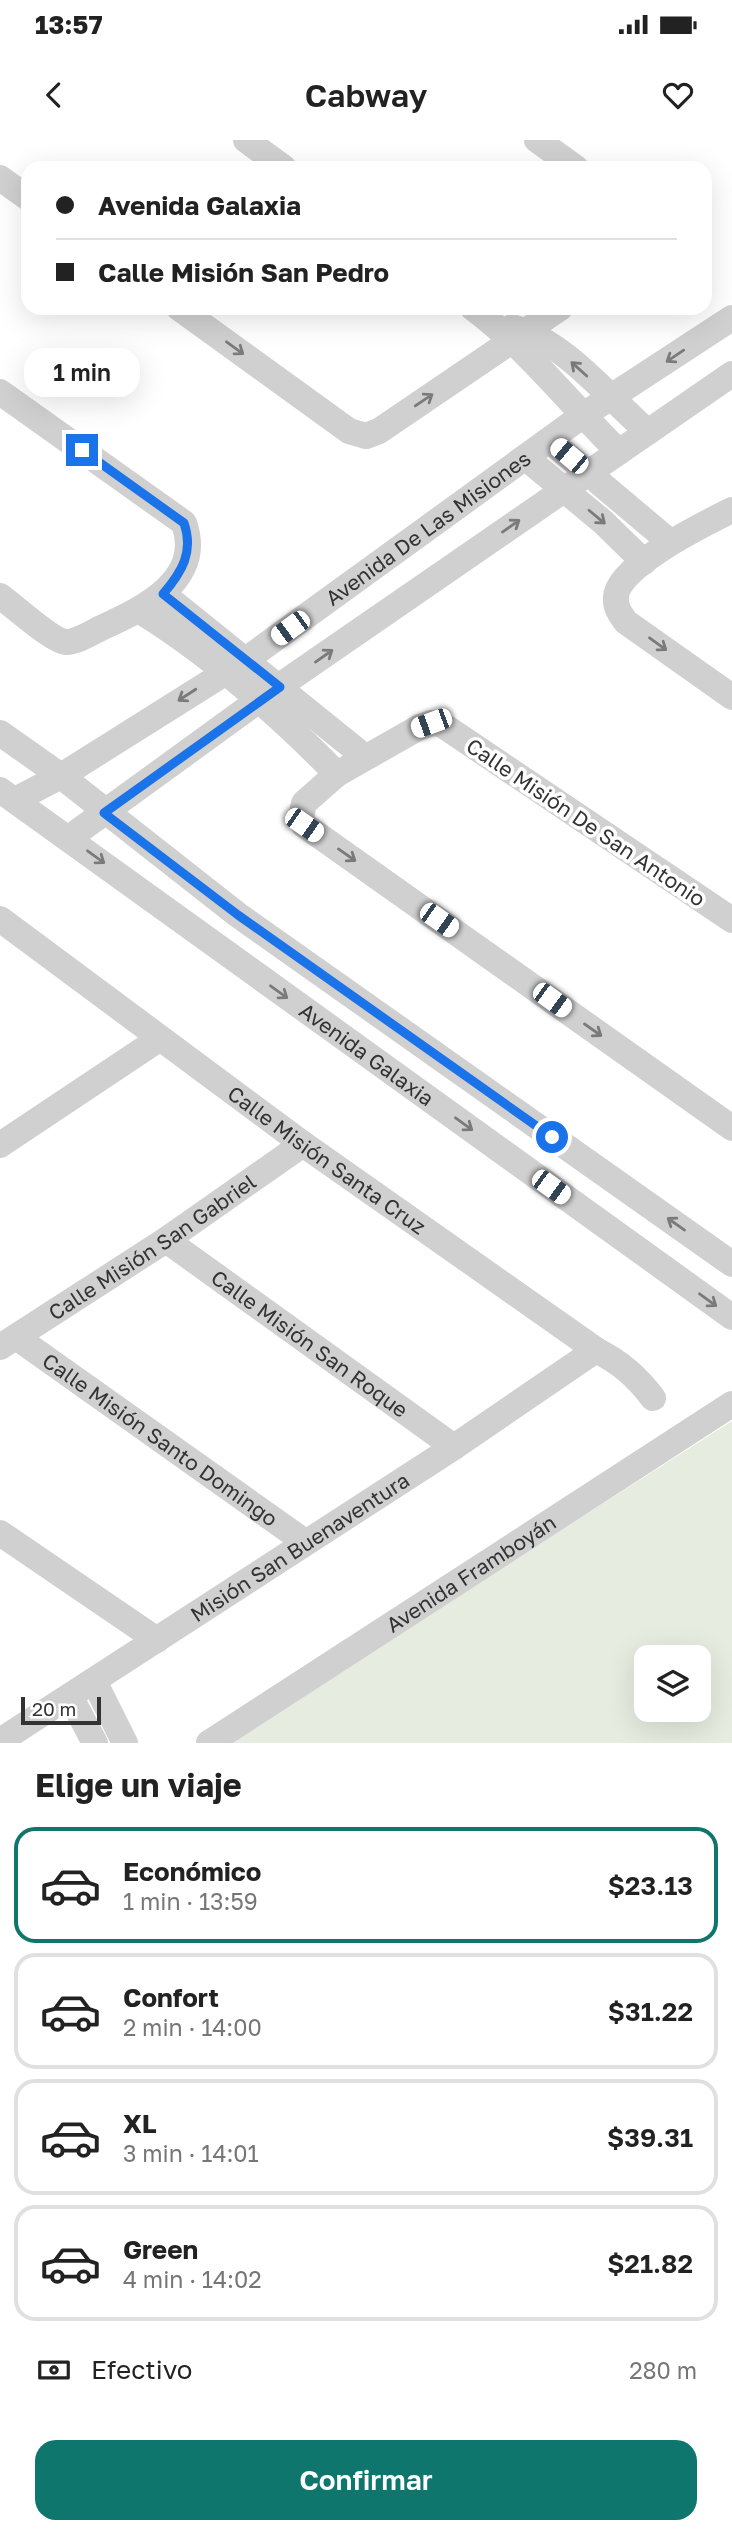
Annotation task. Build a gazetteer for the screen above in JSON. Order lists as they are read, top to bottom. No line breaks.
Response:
{"streets":{"street":["Avenida De Las Misiones","Calle Misión De San Antonio","Avenida Galaxia","Calle Misión Santa Cruz","Calle Misión San Gabriel","Calle Misión San Roque","Calle Misión Santo Domingo","Misión San Buenaventura","Avenida Framboyán"]},"crossings":[["Avenida De Las Misiones","Avenida Galaxia"],["Calle Misión Santa Cruz","Calle Misión San Gabriel"],["Calle Misión Santa Cruz","Misión San Buenaventura"],["Calle Misión San Gabriel","Calle Misión San Roque"],["Calle Misión San Gabriel","Calle Misión Santo Domingo"],["Calle Misión San Roque","Misión San Buenaventura"],["Calle Misión Santo Domingo","Misión San Buenaventura"]],"scale_bar":"20 m","page":{"status":"13:57","header":"Cabway","banner":["Avenida Galaxia","Calle Misión San Pedro"],"bubble":"1 min","scale":"20 m","heading":"Elige un viaje","list":[{"name":"Económico","note":"1 min · 13:59","value":"$23.13"},{"name":"Confort","note":"2 min · 14:00","value":"$31.22"},{"name":"XL","note":"3 min · 14:01","value":"$39.31"},{"name":"Green","note":"4 min · 14:02","value":"$21.82"}],"pay":["Efectivo","280 m"],"buttons":"Confirmar"}}
